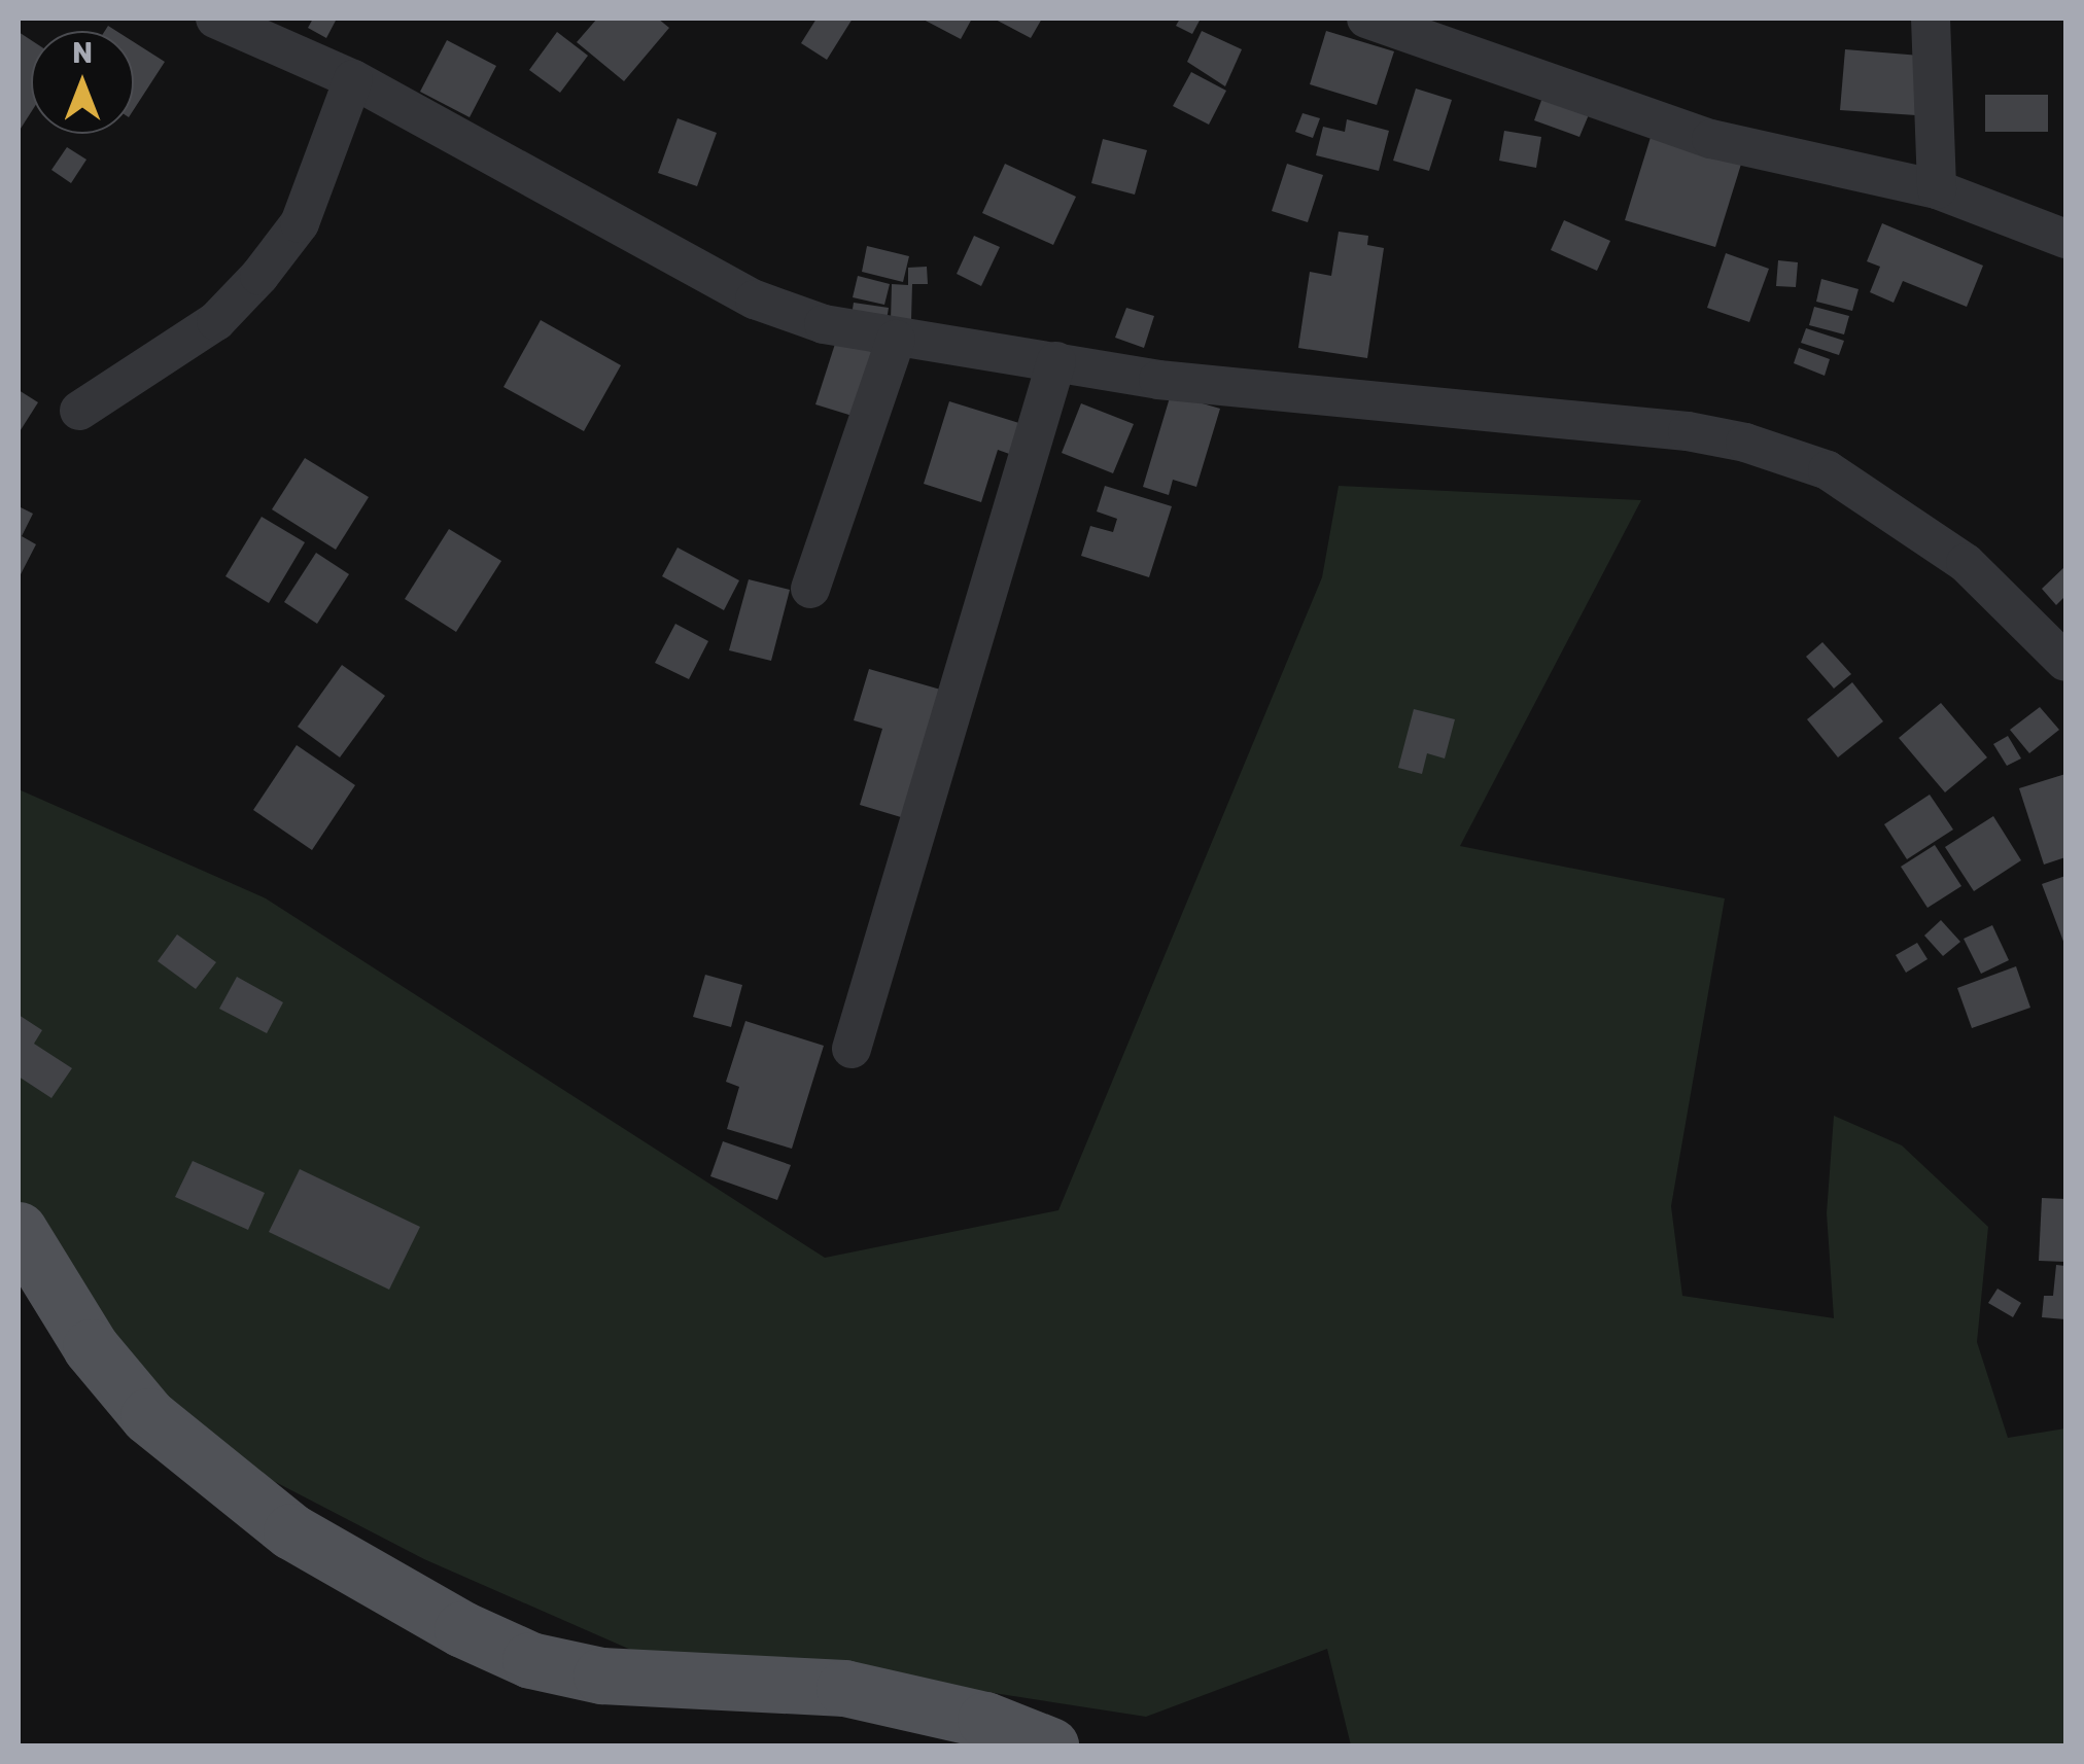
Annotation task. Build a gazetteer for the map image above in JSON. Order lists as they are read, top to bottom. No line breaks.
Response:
{"north":"top"}
